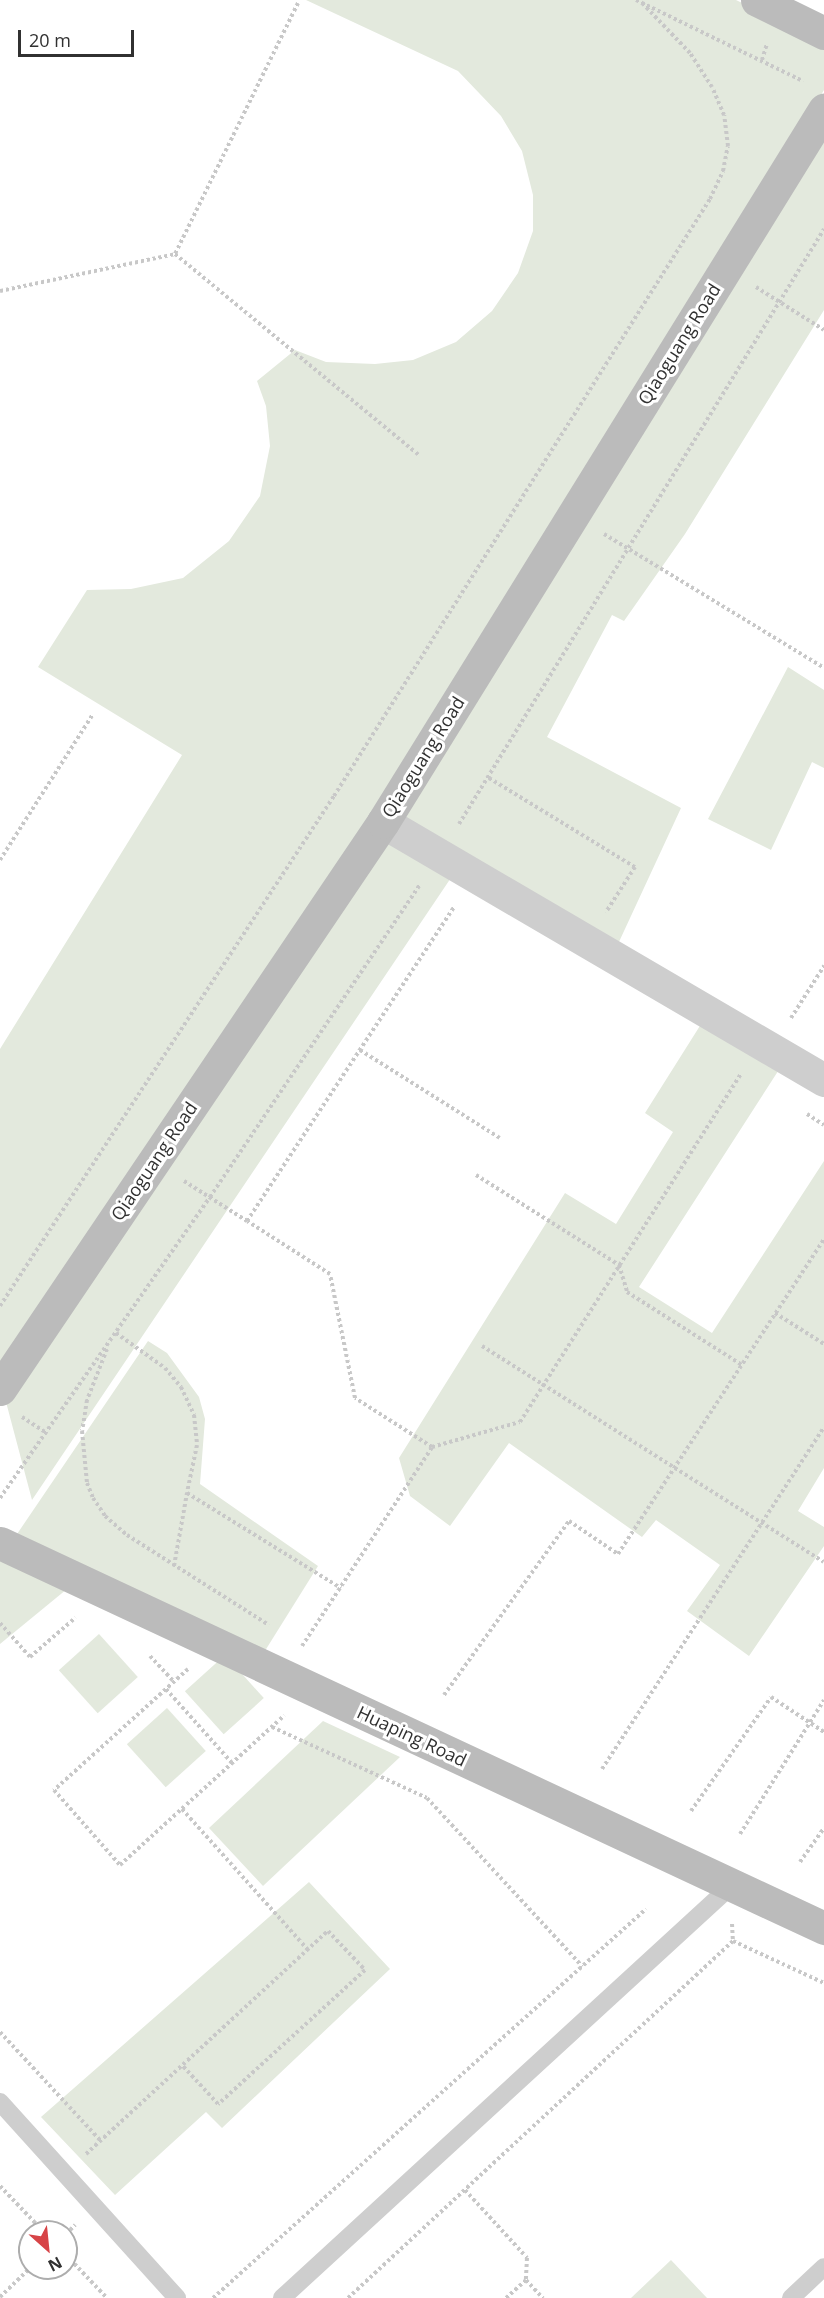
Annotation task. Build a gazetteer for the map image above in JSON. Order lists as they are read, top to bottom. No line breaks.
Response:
{"streets":{"street":["Qiaoguang Road","Huaping Road"]},"scale_bar":"20 m","north":"bottom right"}
